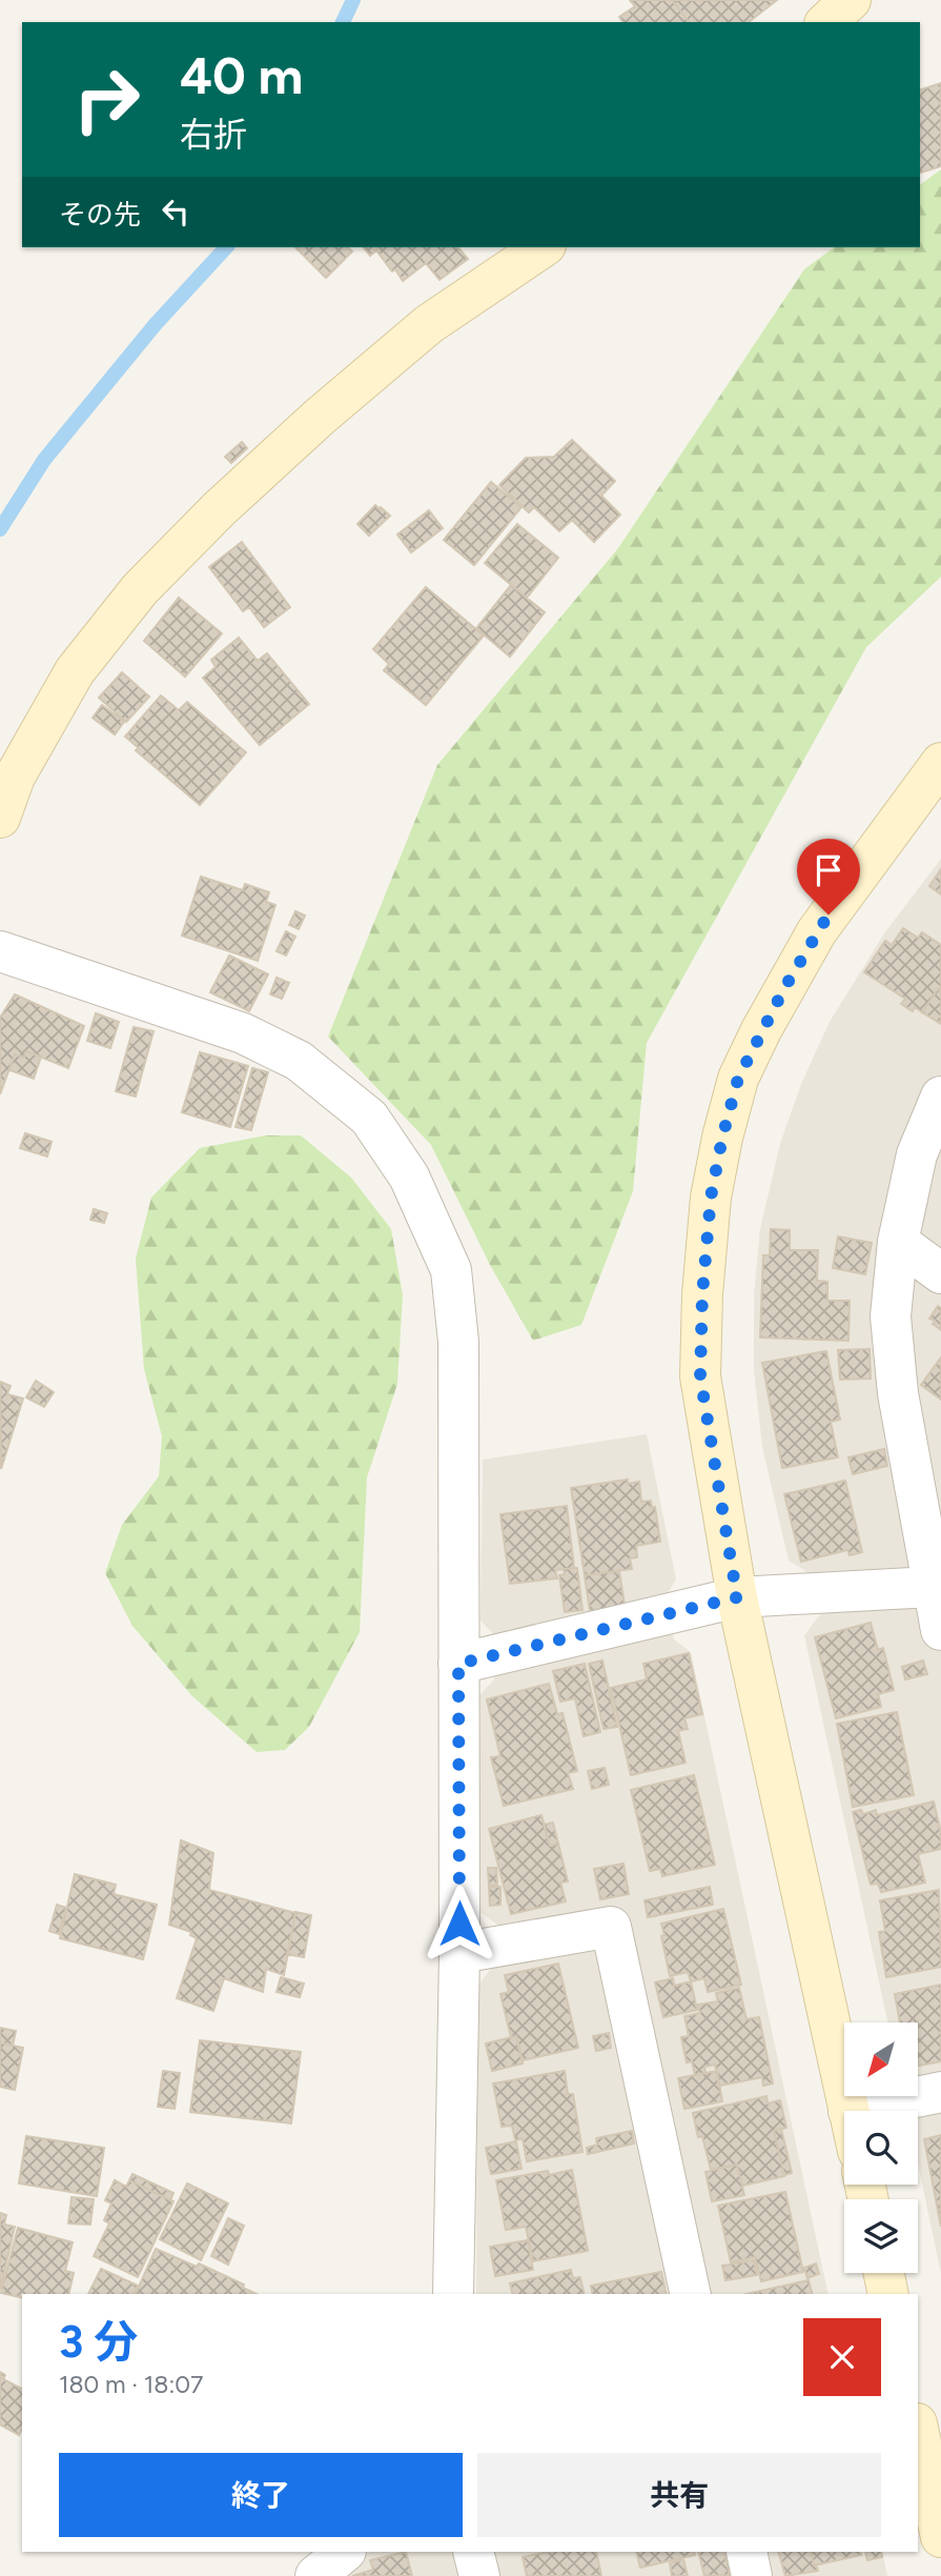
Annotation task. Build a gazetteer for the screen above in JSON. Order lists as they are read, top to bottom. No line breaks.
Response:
{"north":"bottom left","page":{"turn":["40 m","右折"],"then":"その先","heading":["3 分","180 m · 18:07"],"buttons":["終了","共有"]}}
